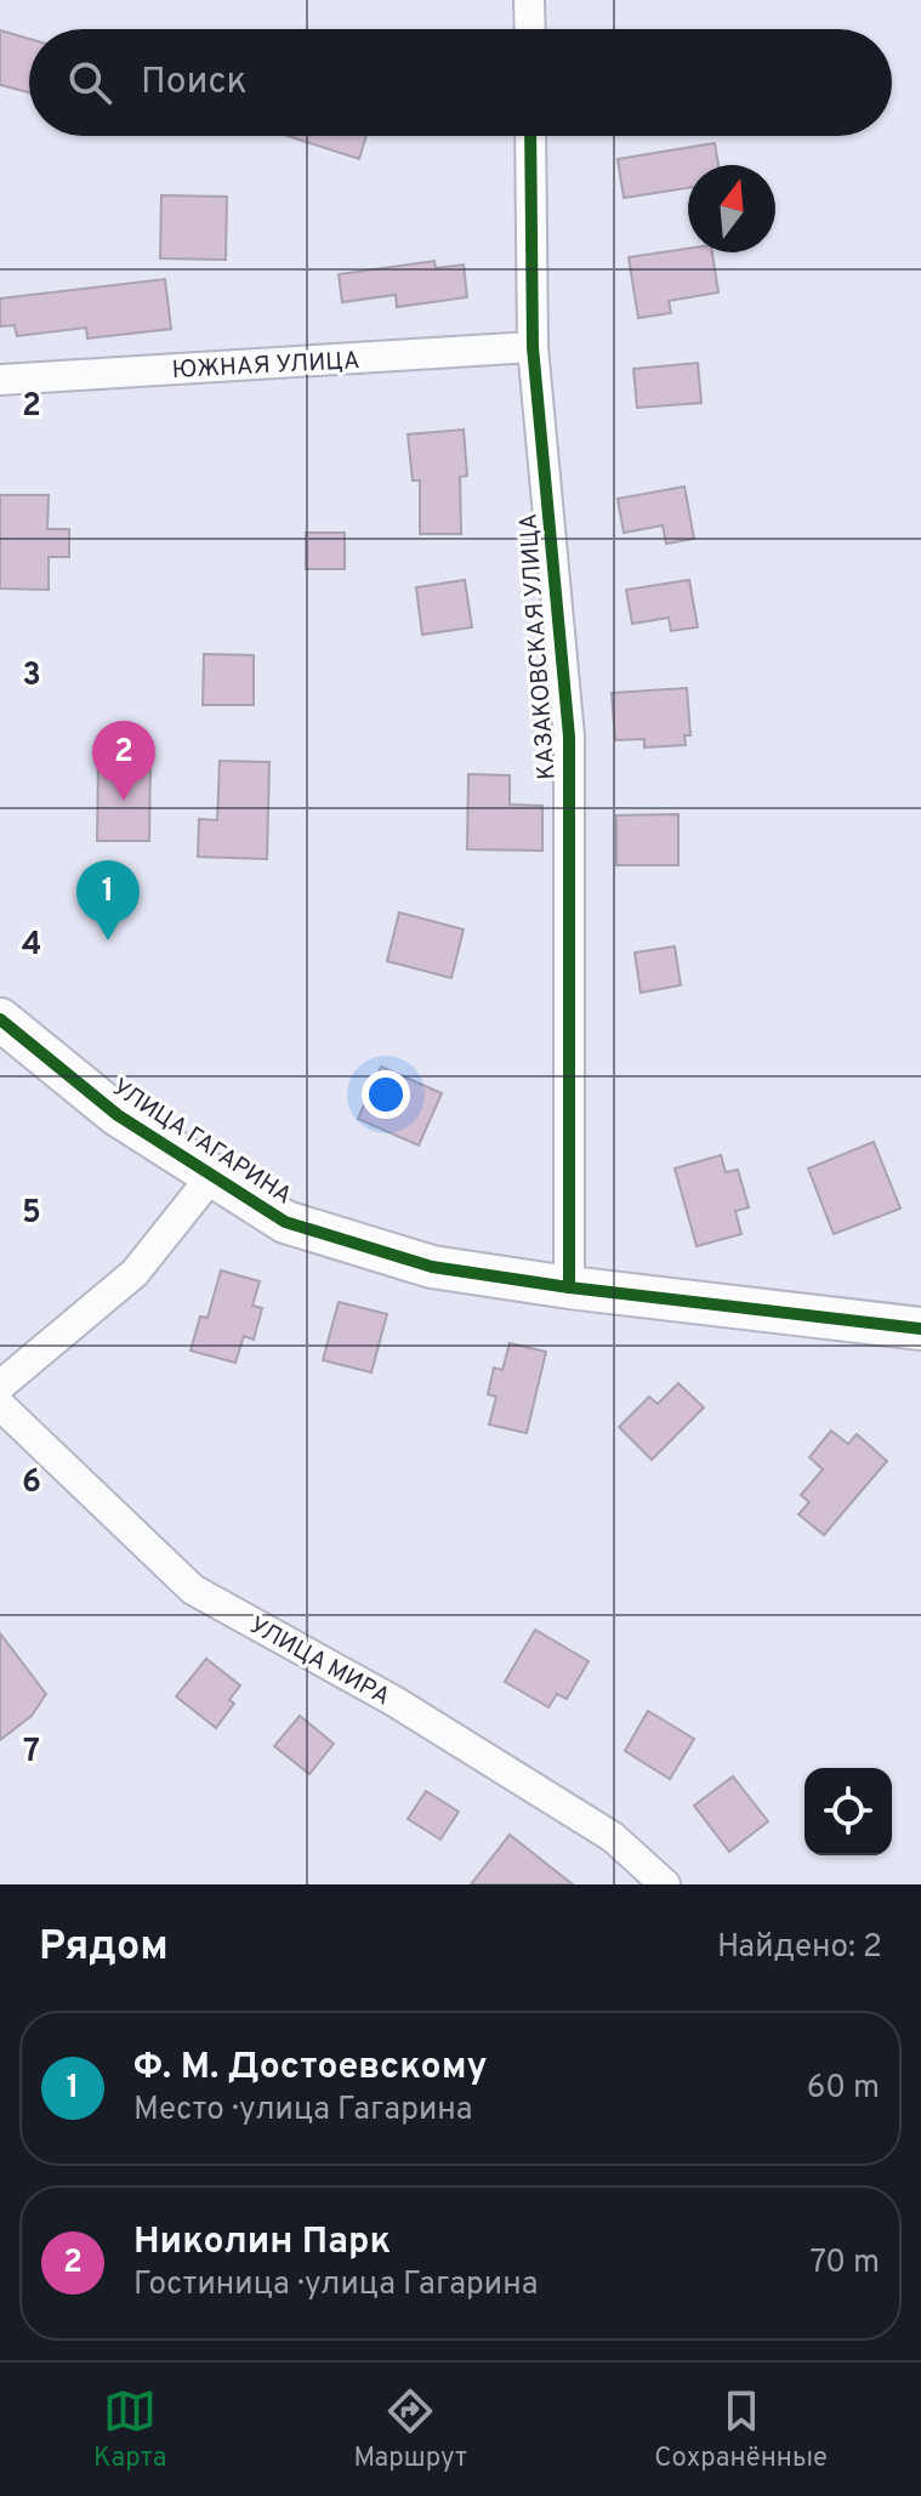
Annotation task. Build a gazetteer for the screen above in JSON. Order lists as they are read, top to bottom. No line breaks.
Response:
{"streets":{"street":["ЮЖНАЯ УЛИЦА","КАЗАКОВСКАЯ УЛИЦА","УЛИЦА ГАГАРИНА","УЛИЦА МИРА"]},"crossings":[["ЮЖНАЯ УЛИЦА","КАЗАКОВСКАЯ УЛИЦА"],["КАЗАКОВСКАЯ УЛИЦА","УЛИЦА ГАГАРИНА"]],"north":"top","page":{"search":"Поиск","pins":["2","1"],"heading":["Рядом","Найдено: 2"],"list":[{"mark":"1","name":"Ф. М. Достоевскому","note":"Место · улица Гагарина","value":"60 m"},{"mark":"2","name":"Николин Парк","note":"Гостиница · улица Гагарина","value":"70 m"}],"nav":["Карта","Маршрут","Сохранённые"]},"grid":{"rows":["2","3","4","5","6","7"]}}
